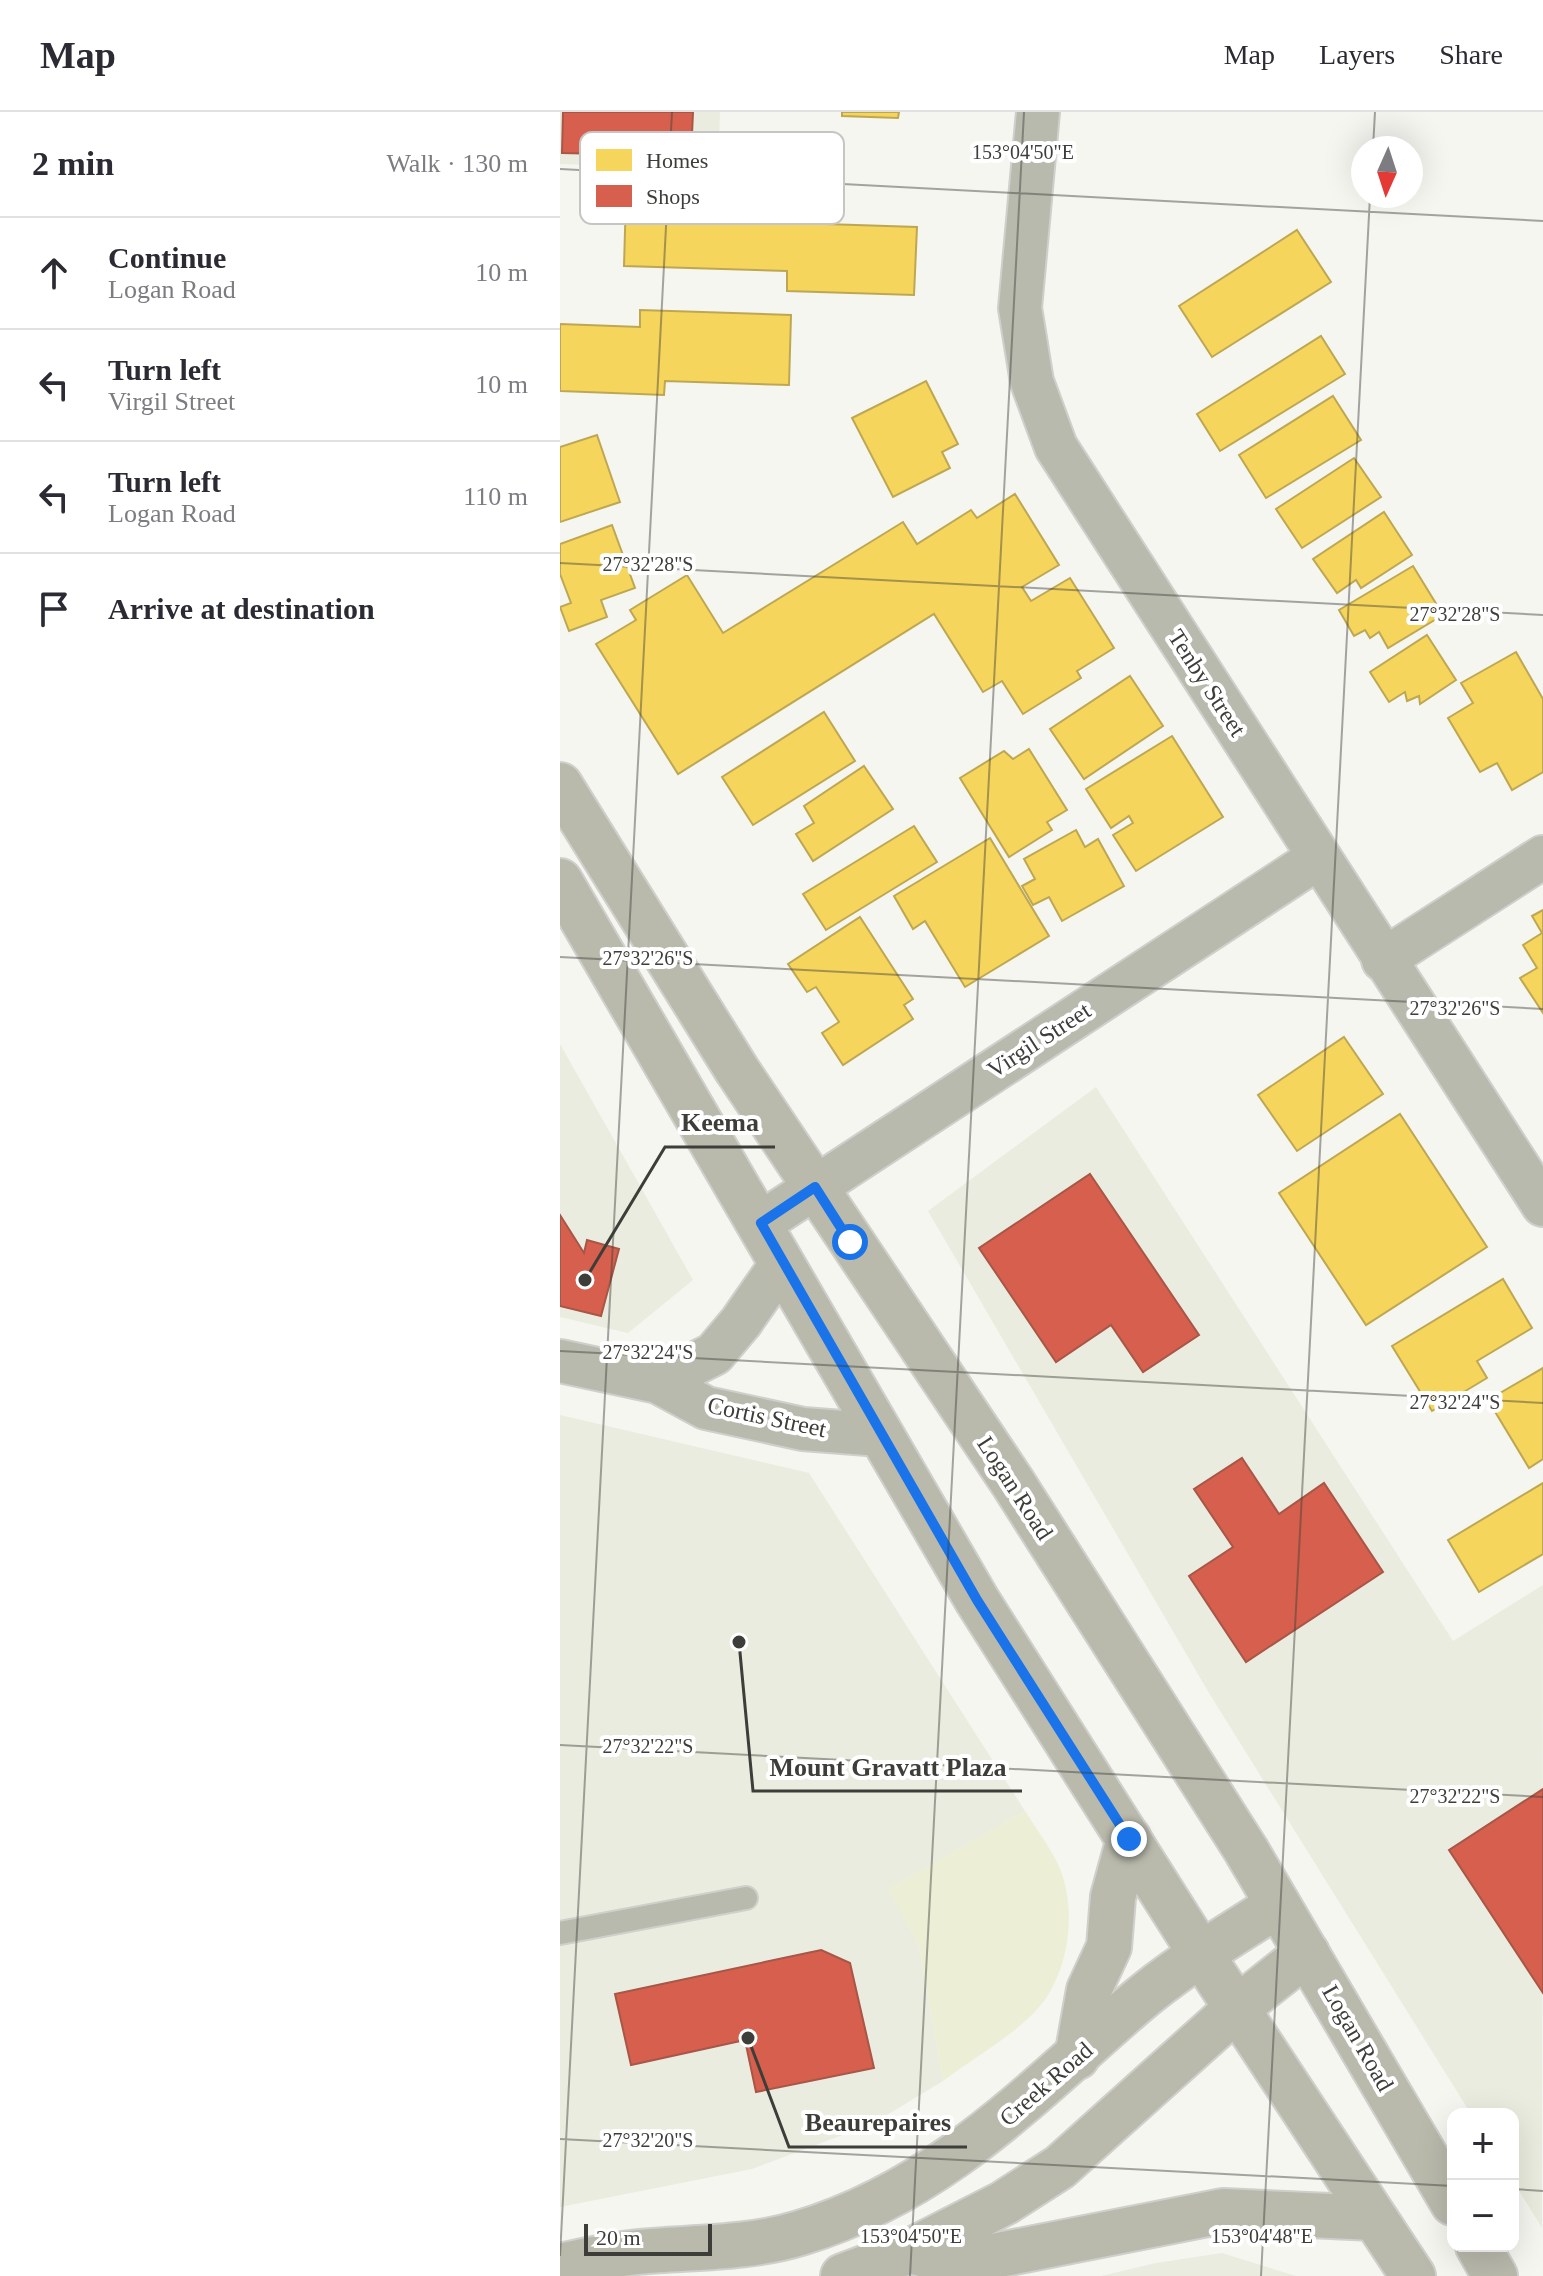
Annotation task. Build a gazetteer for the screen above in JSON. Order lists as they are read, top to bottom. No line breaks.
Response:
{"streets":{"main road":["Logan Road","Creek Road"],"street":["Tenby Street","Virgil Street","Cortis Street"]},"crossings":[["Tenby Street","Virgil Street"],["Virgil Street","Logan Road"],["Logan Road","Creek Road"]],"places":["Keema","Mount Gravatt Plaza","Beaurepaires"],"legend":["Homes","Shops"],"scale_bar":"20 m","north":"bottom","page":{"header":"Map","nav":["Map","Layers","Share"],"heading":["2 min","Walk · 130 m"],"list":[["Continue","Logan Road","10 m"],["Turn left","Virgil Street","10 m"],["Turn left","Logan Road","110 m"],"Arrive at destination"],"map_buttons":["+","−"],"scale":"20 m"},"coordinates":["153°04'50\"E","27°32'28\"S","27°32'26\"S","27°32'24\"S","27°32'22\"S","27°32'20\"S","153°04'48\"E"]}
